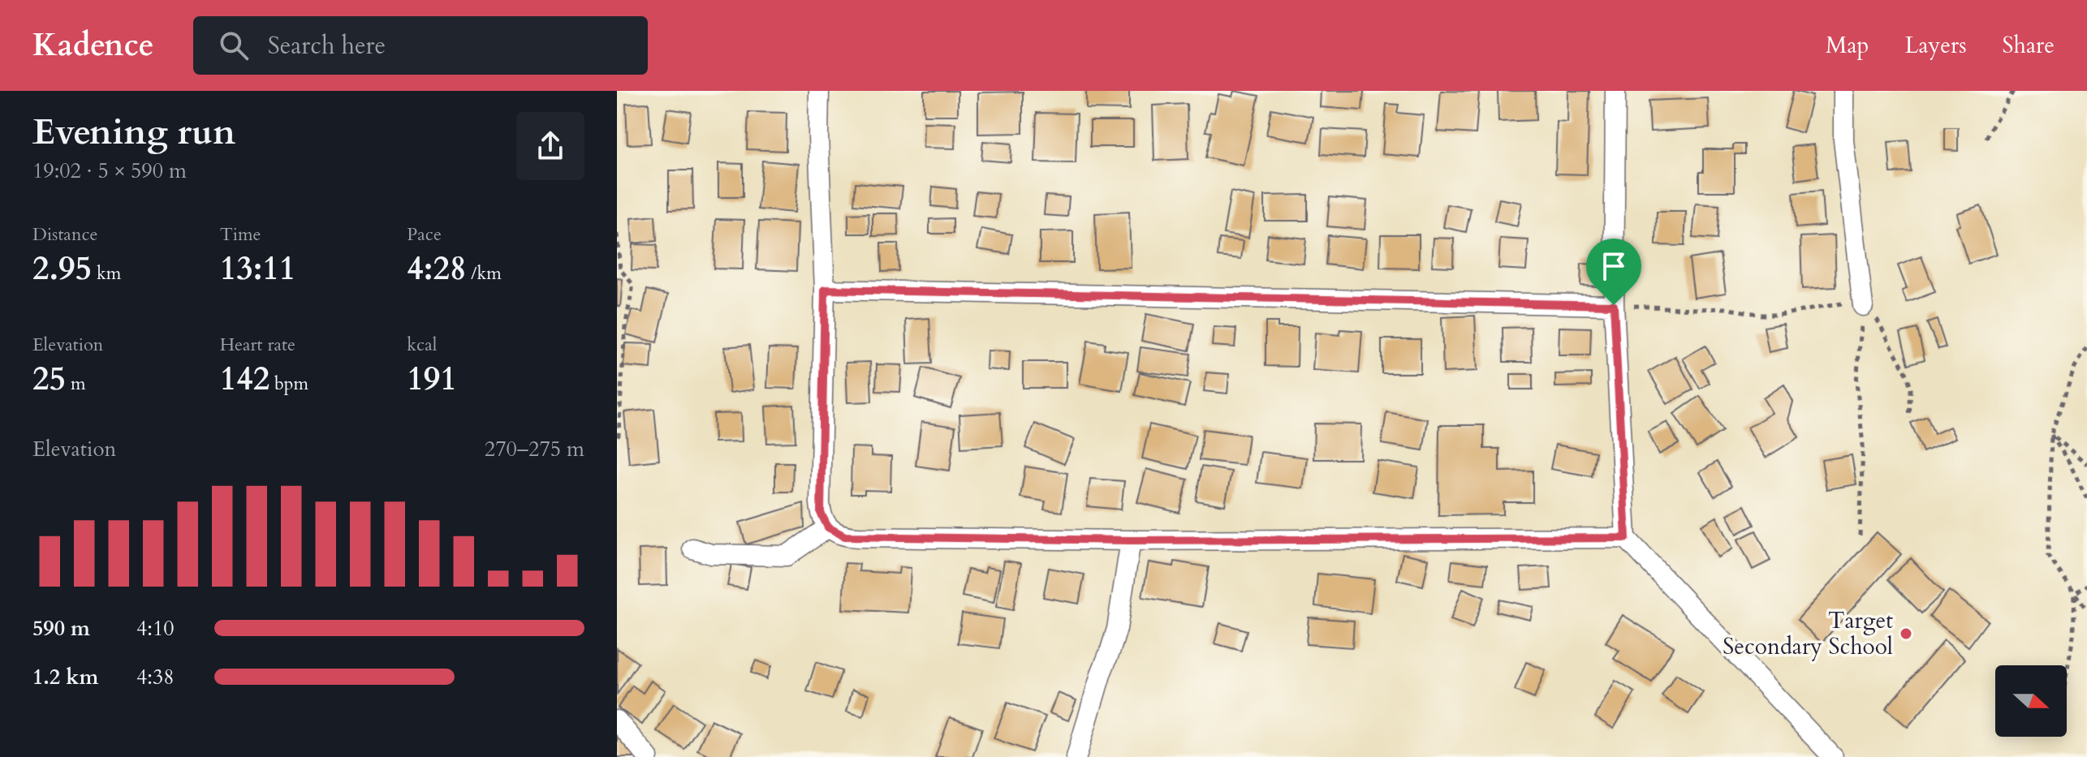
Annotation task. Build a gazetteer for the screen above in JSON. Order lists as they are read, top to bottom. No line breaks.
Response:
{"places":["Target Secondary School"],"north":"right","page":{"header":"Kadence","search":"Search here","nav":["Map","Layers","Share"],"heading":["Evening run","19:02 · 5 × 590 m"],"stats":[["Distance","2.95 km"],["Time","13:11"],["Pace","4:28 /km"],["Elevation","25 m"],["Heart rate","142 bpm"],["kcal","191"]],"chart":["Elevation","270–275 m"],"list":[{"name":"590 m","note":"4:10"},{"name":"1.2 km","note":"4:38"}]}}
